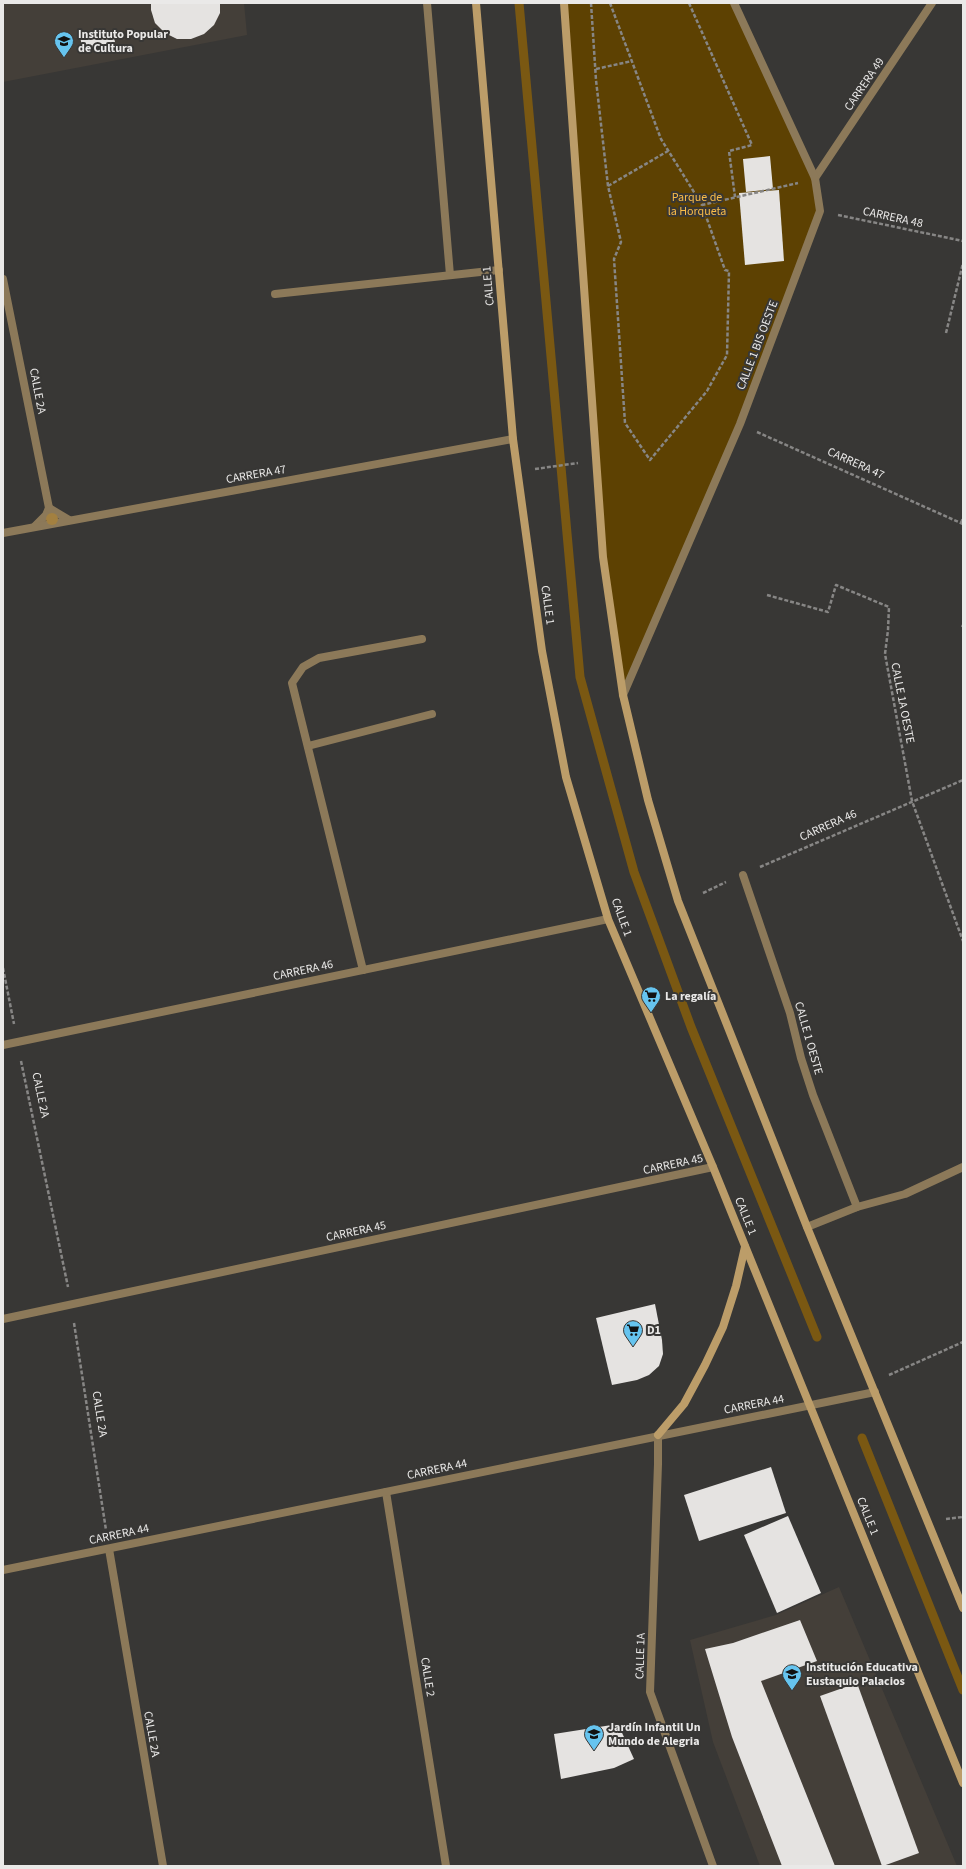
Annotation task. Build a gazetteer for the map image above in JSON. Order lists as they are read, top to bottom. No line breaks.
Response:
{"streets":{"main road":["CALLE 1"],"street":["CARRERA 49","CALLE 1 BIS OESTE","CALLE 2A","CARRERA 47","CARRERA 46","CALLE 1 OESTE","CARRERA 45","CARRERA 44","CALLE 1A","CALLE 2"],"path":["CARRERA 48","CALLE 1A OESTE"]},"crossings":[["CARRERA 49","CALLE 1 BIS OESTE"],["CARRERA 48","CALLE 1 BIS OESTE"],["CALLE 1","CARRERA 47"],["CALLE 1","CARRERA 46"],["CALLE 1","CARRERA 45"],["CALLE 1","CARRERA 44"],["CALLE 1 BIS OESTE","CARRERA 47"],["CALLE 2A","CARRERA 46"],["CALLE 2A","CARRERA 45"],["CALLE 2A","CARRERA 44"],["CALLE 1A OESTE","CARRERA 46"],["CARRERA 46","CALLE 1 OESTE"],["CARRERA 44","CALLE 1A"],["CARRERA 44","CALLE 2"]],"parks":["Parque de la Horqueta"],"places":{"school or university":["Instituto Popular de Cultura","Institución Educativa Eustaquio Palacios","Jardín Infantil Un Mundo de Alegria"],"supermarket":["La regalía","D1"]}}
